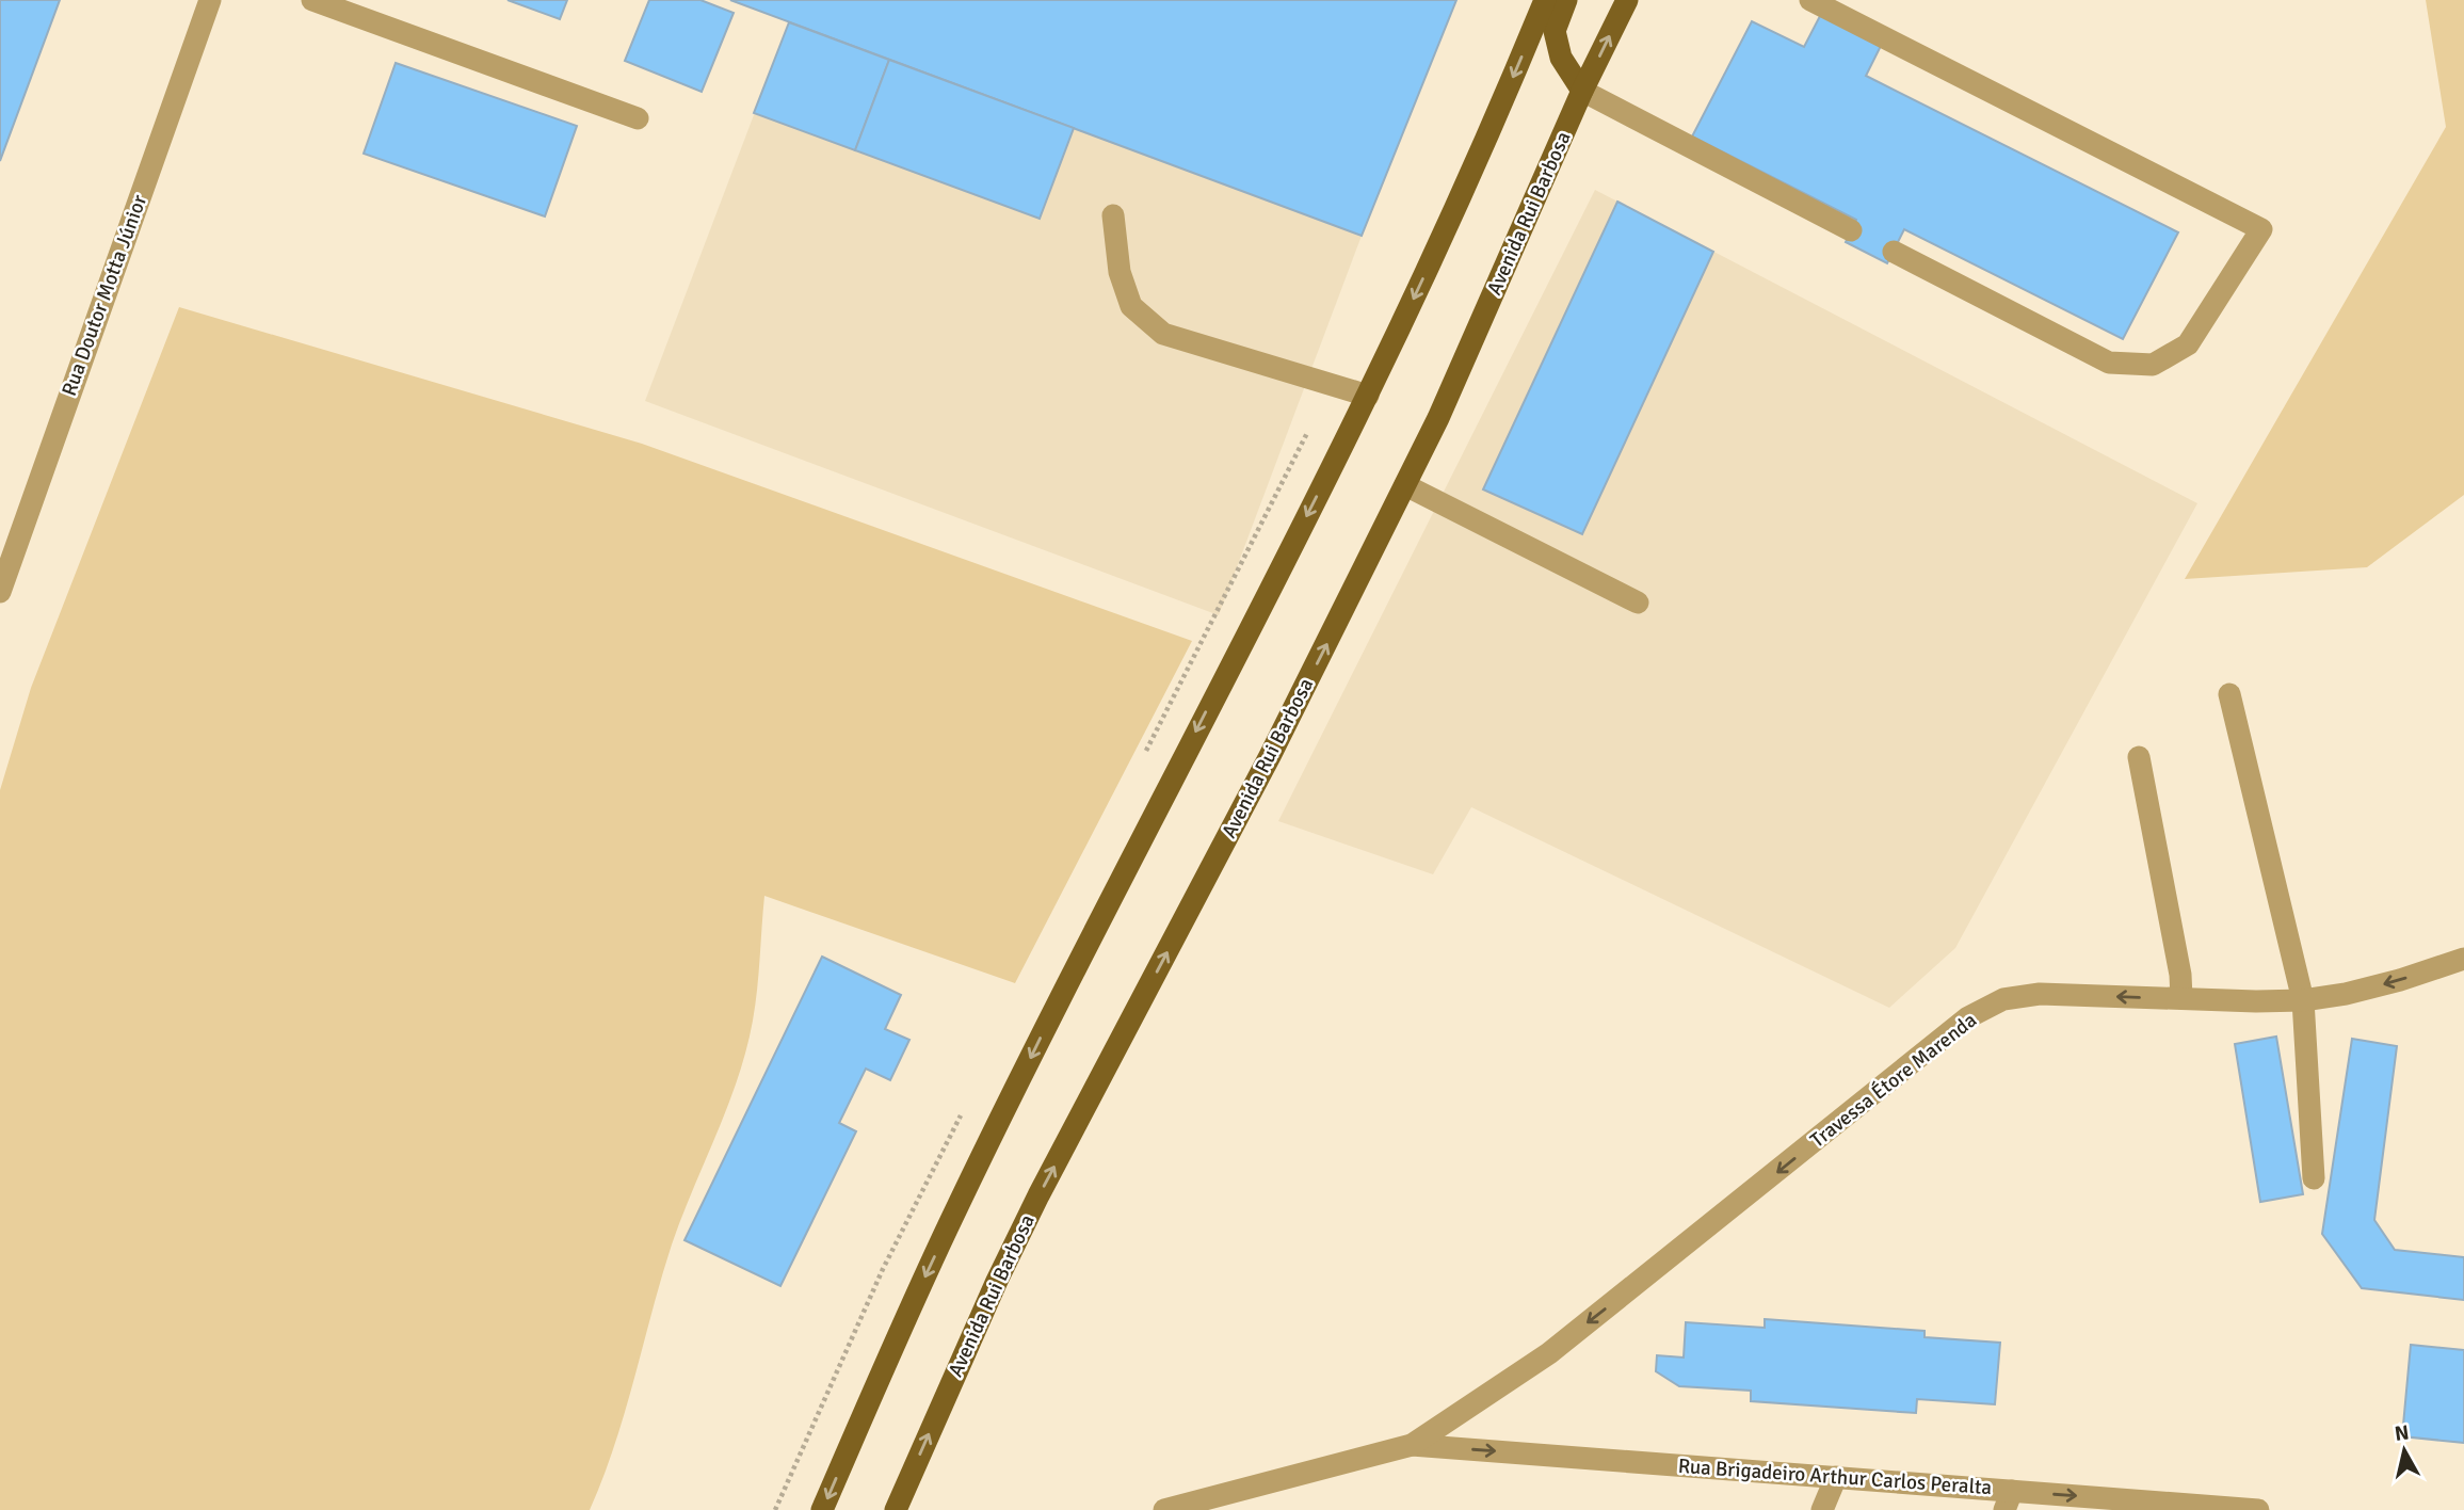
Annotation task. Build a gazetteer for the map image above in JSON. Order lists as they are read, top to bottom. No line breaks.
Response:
{"streets":{"main road":["Avenida Rui Barbosa"],"street":["Rua Doutor Motta Júnior","Travessa Étore Marenda","Rua Brigadeiro Arthur Carlos Peralta"]},"crossings":[["Travessa Étore Marenda","Rua Brigadeiro Arthur Carlos Peralta"]],"one_way":["Travessa Étore Marenda","Rua Brigadeiro Arthur Carlos Peralta"],"north":"top"}
